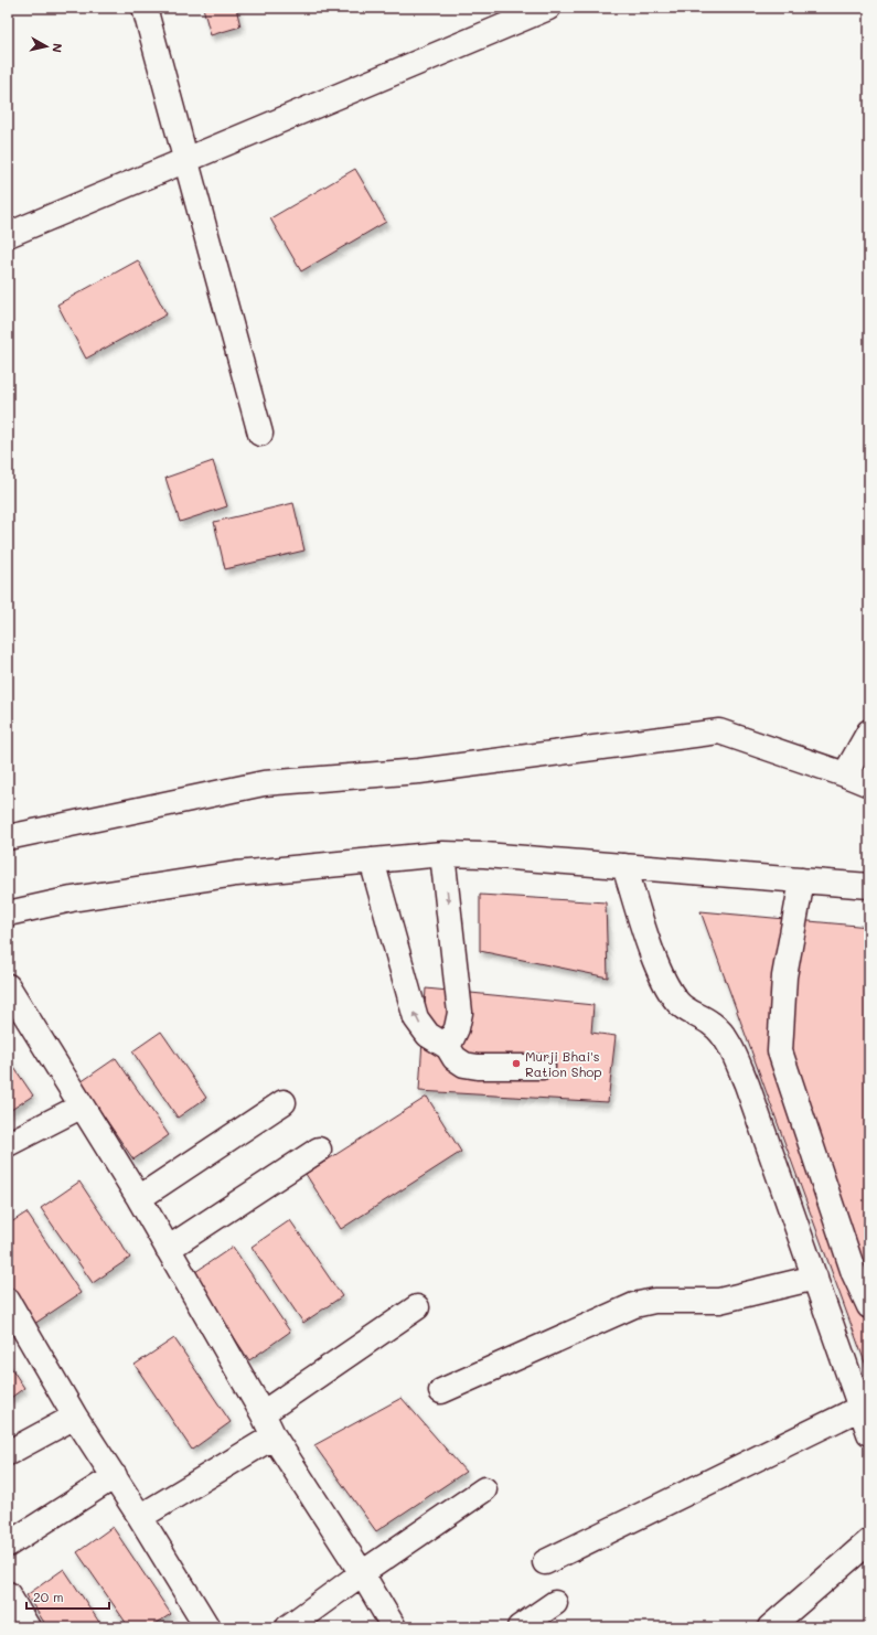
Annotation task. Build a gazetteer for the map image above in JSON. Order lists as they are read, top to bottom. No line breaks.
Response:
{"places":["Murji Bhai's Ration Shop"],"scale_bar":"20 m","north":"right"}
